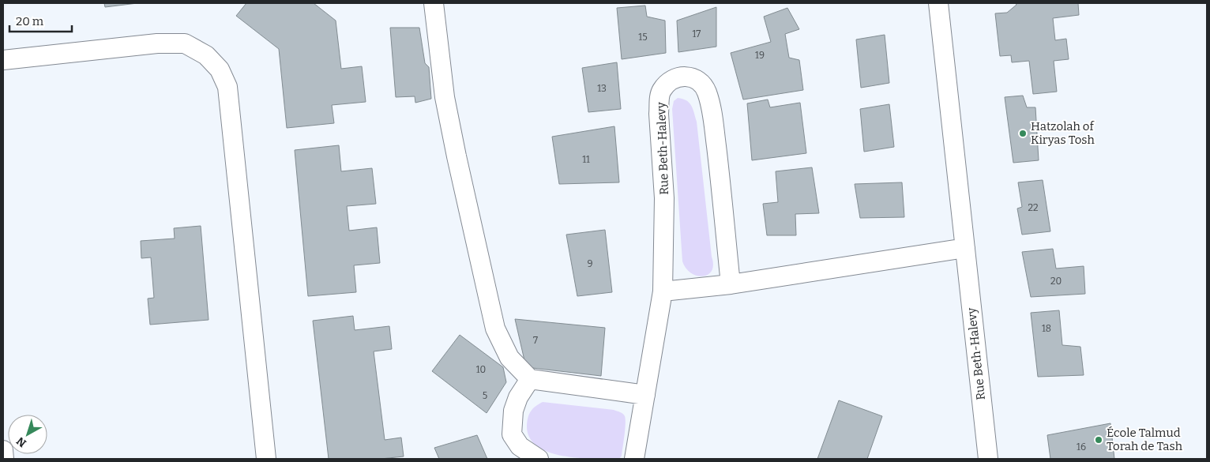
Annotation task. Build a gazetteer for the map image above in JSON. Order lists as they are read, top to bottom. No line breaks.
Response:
{"streets":{"street":["Rue Beth-Halevy"]},"places":["Hatzolah of Kiryas Tosh","École Talmud Torah de Tash"],"house_numbers":["17","15","19","13","11","22","9","20","18","7","10","5","16"],"scale_bar":"20 m","north":"bottom left"}
